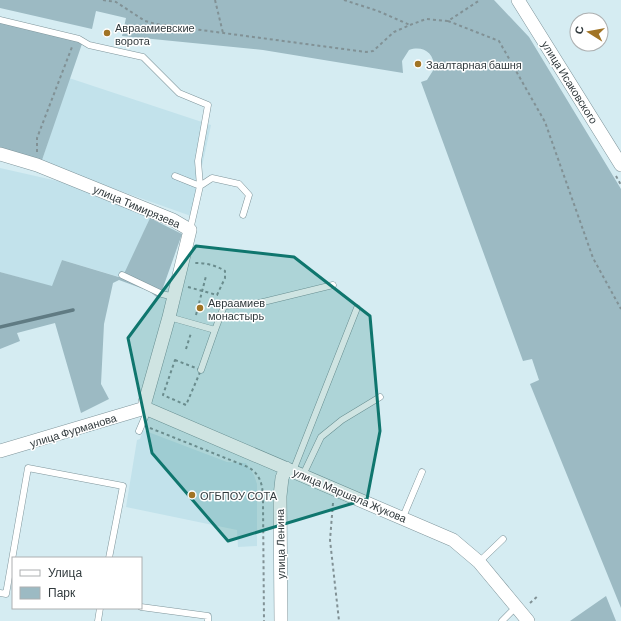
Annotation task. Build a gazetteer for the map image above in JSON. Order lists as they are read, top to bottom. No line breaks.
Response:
{"streets":{"street":["улица Исаковского","улица Тимирязева","улица Фурманова","улица Маршала Жукова","улица Ленина"]},"crossings":[["улица Тимирязева","улица Фурманова"],["улица Тимирязева","улица Маршала Жукова"],["улица Фурманова","улица Маршала Жукова"],["улица Маршала Жукова","улица Ленина"]],"places":["Авраамиевские ворота","Заалтарная башня","Авраамиев монастырь","ОГБПОУ СОТА"],"legend":["Улица","Парк"],"north":"left"}
